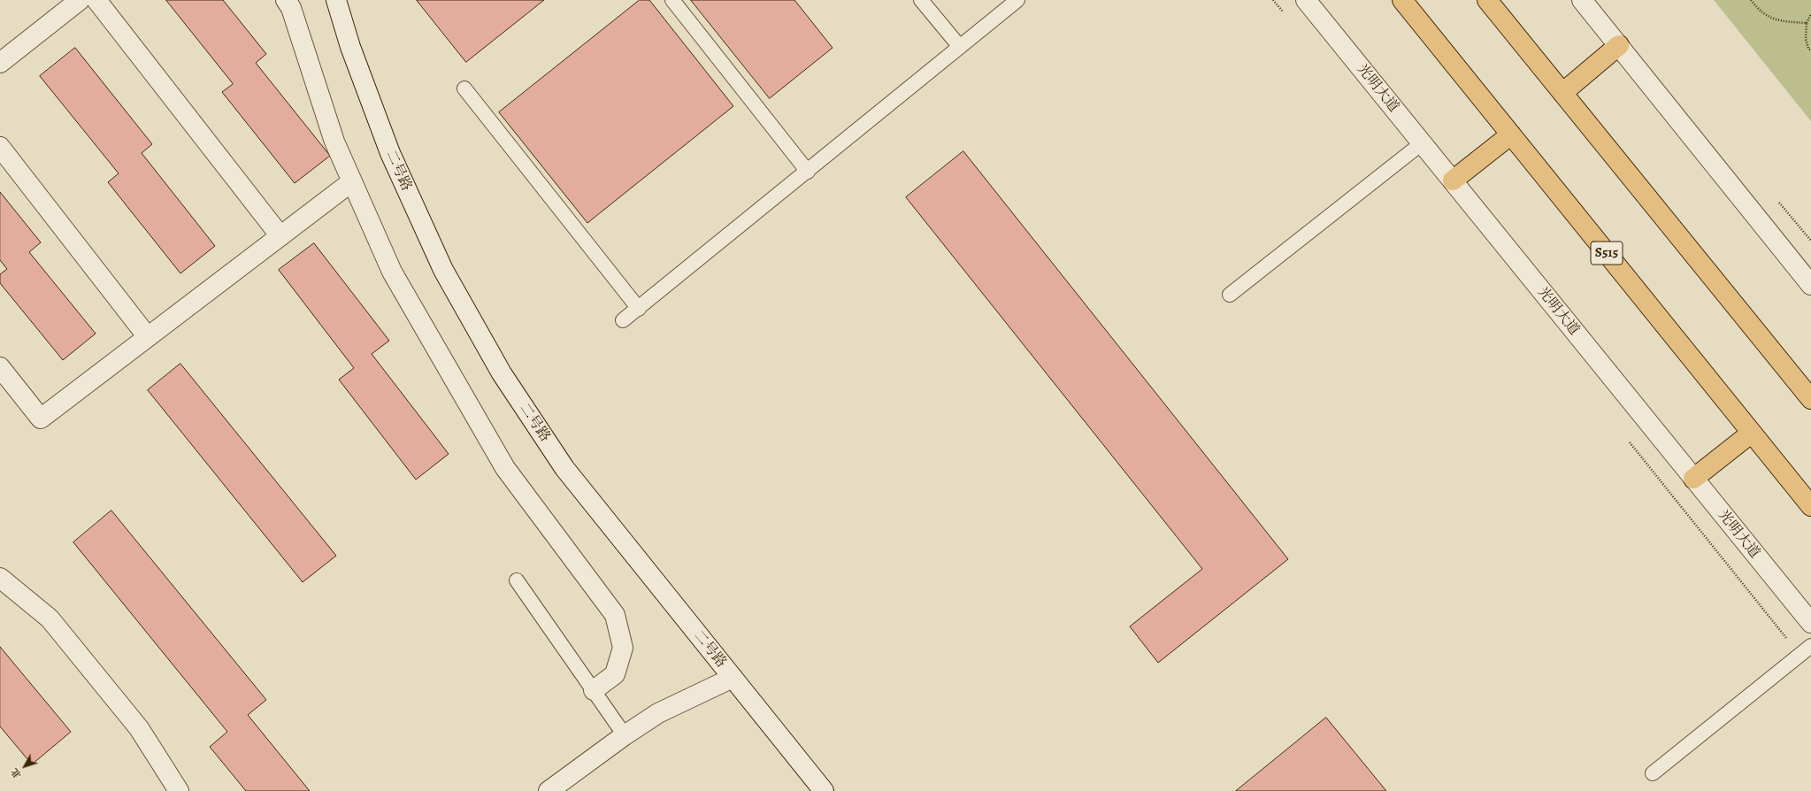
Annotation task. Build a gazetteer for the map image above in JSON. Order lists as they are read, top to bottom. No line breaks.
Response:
{"streets":{"main road":["S515"],"street":["光明大道","二号路"]},"north":"bottom left"}
